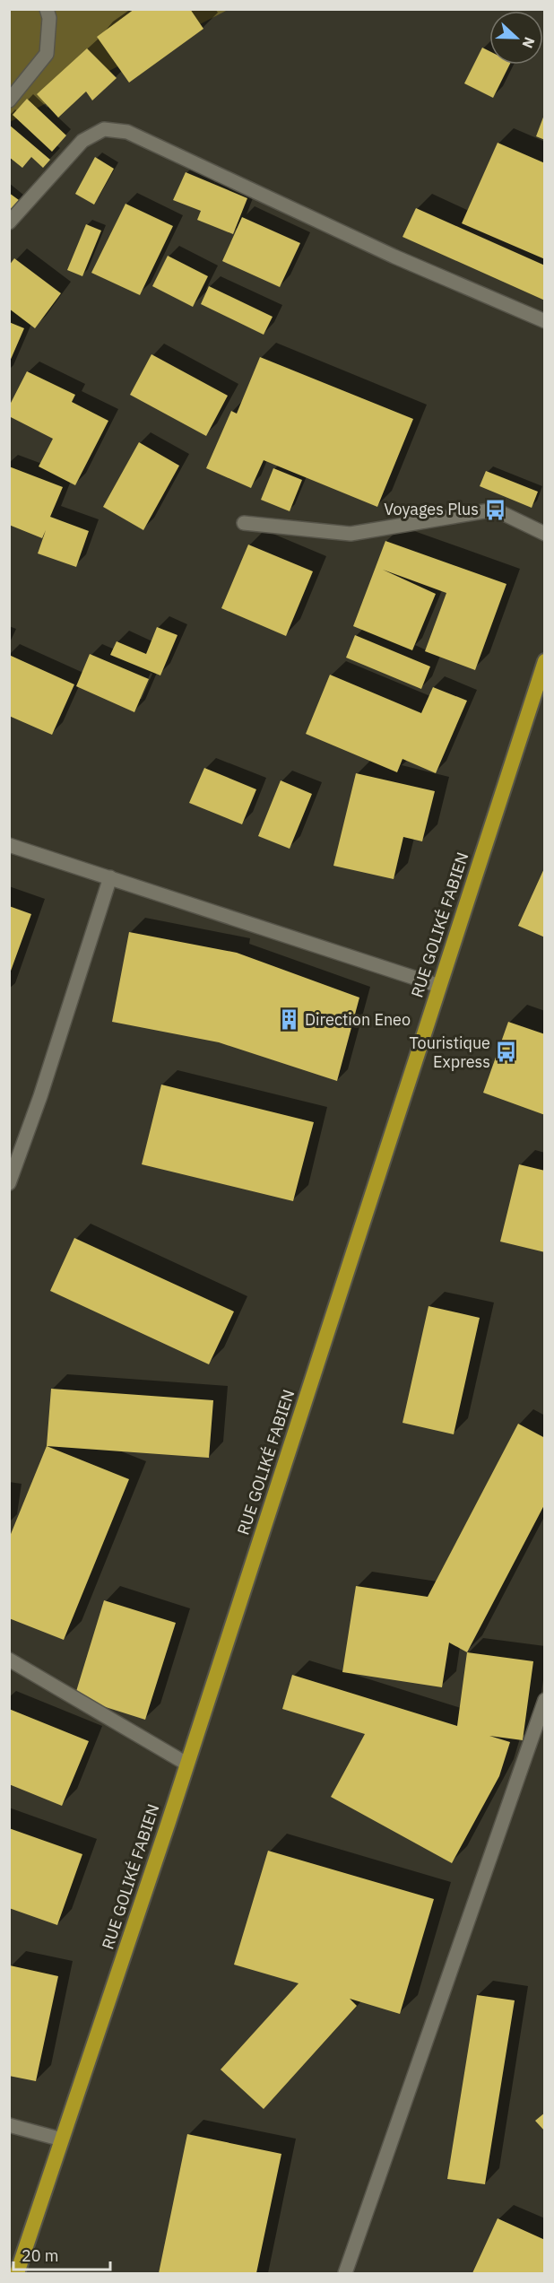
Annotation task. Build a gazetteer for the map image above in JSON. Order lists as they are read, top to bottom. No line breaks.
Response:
{"streets":{"highway":["RUE GOLIKÉ FABIEN"]},"places":{"bus stop":["Voyages Plus","Touristique Express"],"building":["Direction Eneo"]},"scale_bar":"20 m","north":"right"}
